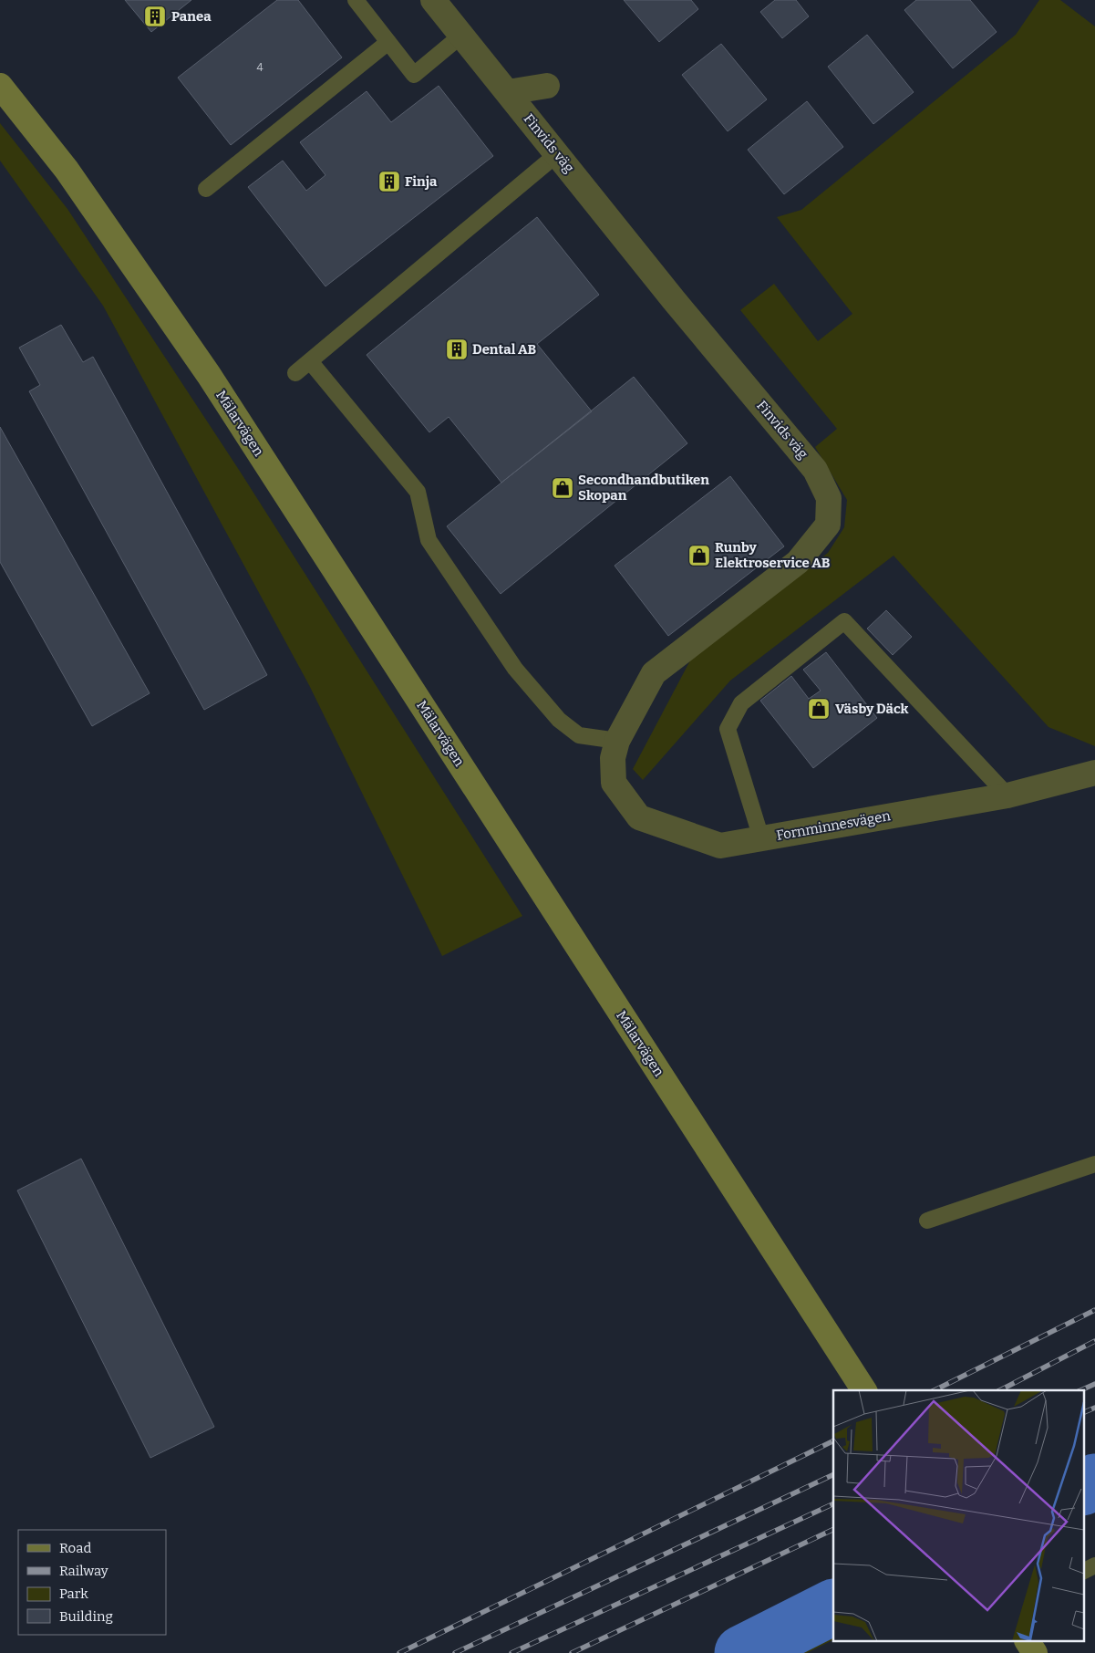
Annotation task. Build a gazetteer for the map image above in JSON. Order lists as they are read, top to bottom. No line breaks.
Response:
{"streets":{"main road":["Mälarvägen"],"street":["Finvids väg","Fornminnesvägen"]},"crossings":[["Finvids väg","Fornminnesvägen"]],"places":{"building":["Panea","Finja","Dental AB"],"shop":["Secondhandbutiken Skopan","Runby Elektroservice AB","Väsby Däck"]},"house_numbers":["4"],"legend":["Road","Railway","Park","Building"]}
